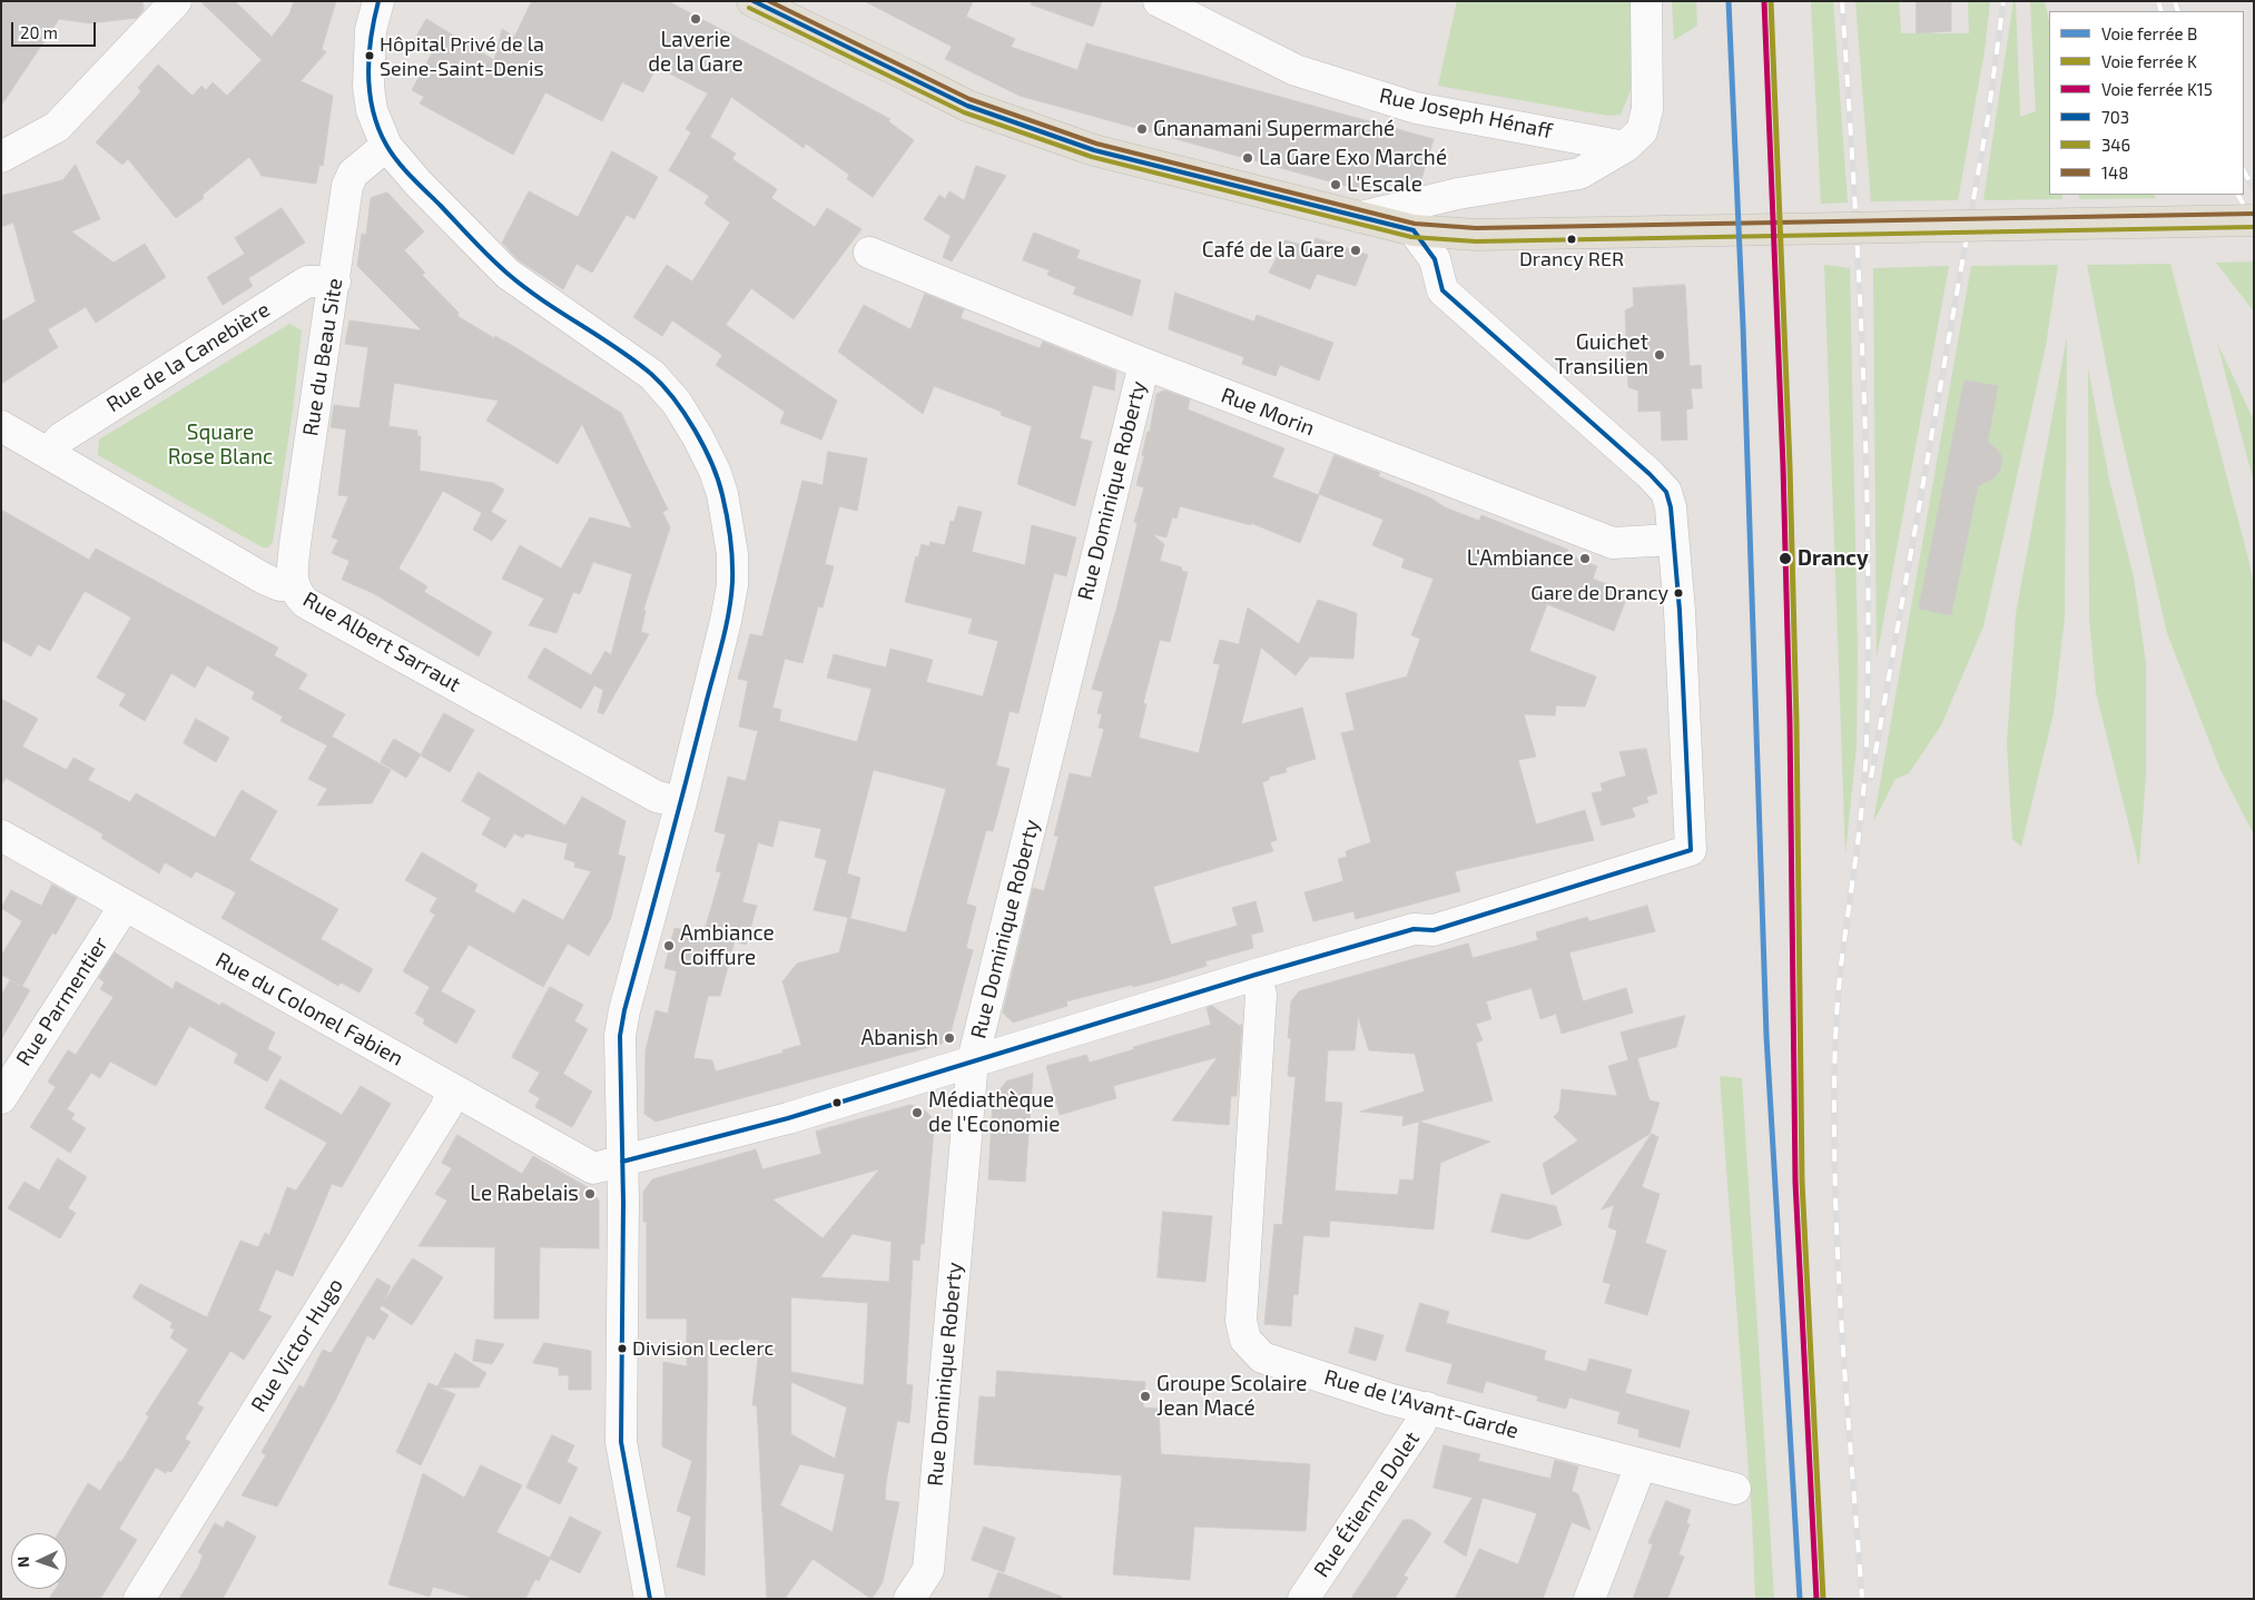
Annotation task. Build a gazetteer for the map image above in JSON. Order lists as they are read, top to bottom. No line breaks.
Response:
{"streets":{"street":["Rue Joseph Hénaff","Rue de la Canebière","Rue du Beau Site","Rue Morin","Rue Dominique Roberty","Rue Albert Sarraut","Rue Parmentier","Rue du Colonel Fabien","Rue Victor Hugo","Rue de l'Avant-Garde","Rue Étienne Dolet"]},"crossings":[["Rue de la Canebière","Rue du Beau Site"],["Rue de la Canebière","Rue Albert Sarraut"],["Rue du Beau Site","Rue Albert Sarraut"],["Rue Morin","Rue Dominique Roberty"],["Rue Morin","Rue du Colonel Fabien"],["Rue Dominique Roberty","Rue du Colonel Fabien"],["Rue Parmentier","Rue du Colonel Fabien"],["Rue du Colonel Fabien","Rue Victor Hugo"],["Rue du Colonel Fabien","Rue de l'Avant-Garde"],["Rue de l'Avant-Garde","Rue Étienne Dolet"]],"parks":["Square Rose Blanc"],"places":["Laverie de la Gare","Hôpital Privé de la Seine-Saint-Denis","Gnanamani Supermarché","La Gare Exo Marché","L'Escale","Drancy RER","Café de la Gare","Guichet Transilien","L'Ambiance","Drancy","Gare de Drancy","Ambiance Coiffure","Abanish","Médiathèque de l'Economie","Le Rabelais","Division Leclerc","Groupe Scolaire Jean Macé"],"lines":["rail line B","rail line K","rail line K15","transit line 703","transit line 148","transit line 346"],"legend":["Voie ferrée B","Voie ferrée K","Voie ferrée K15","703","346","148"],"scale_bar":"20 m","north":"left"}
